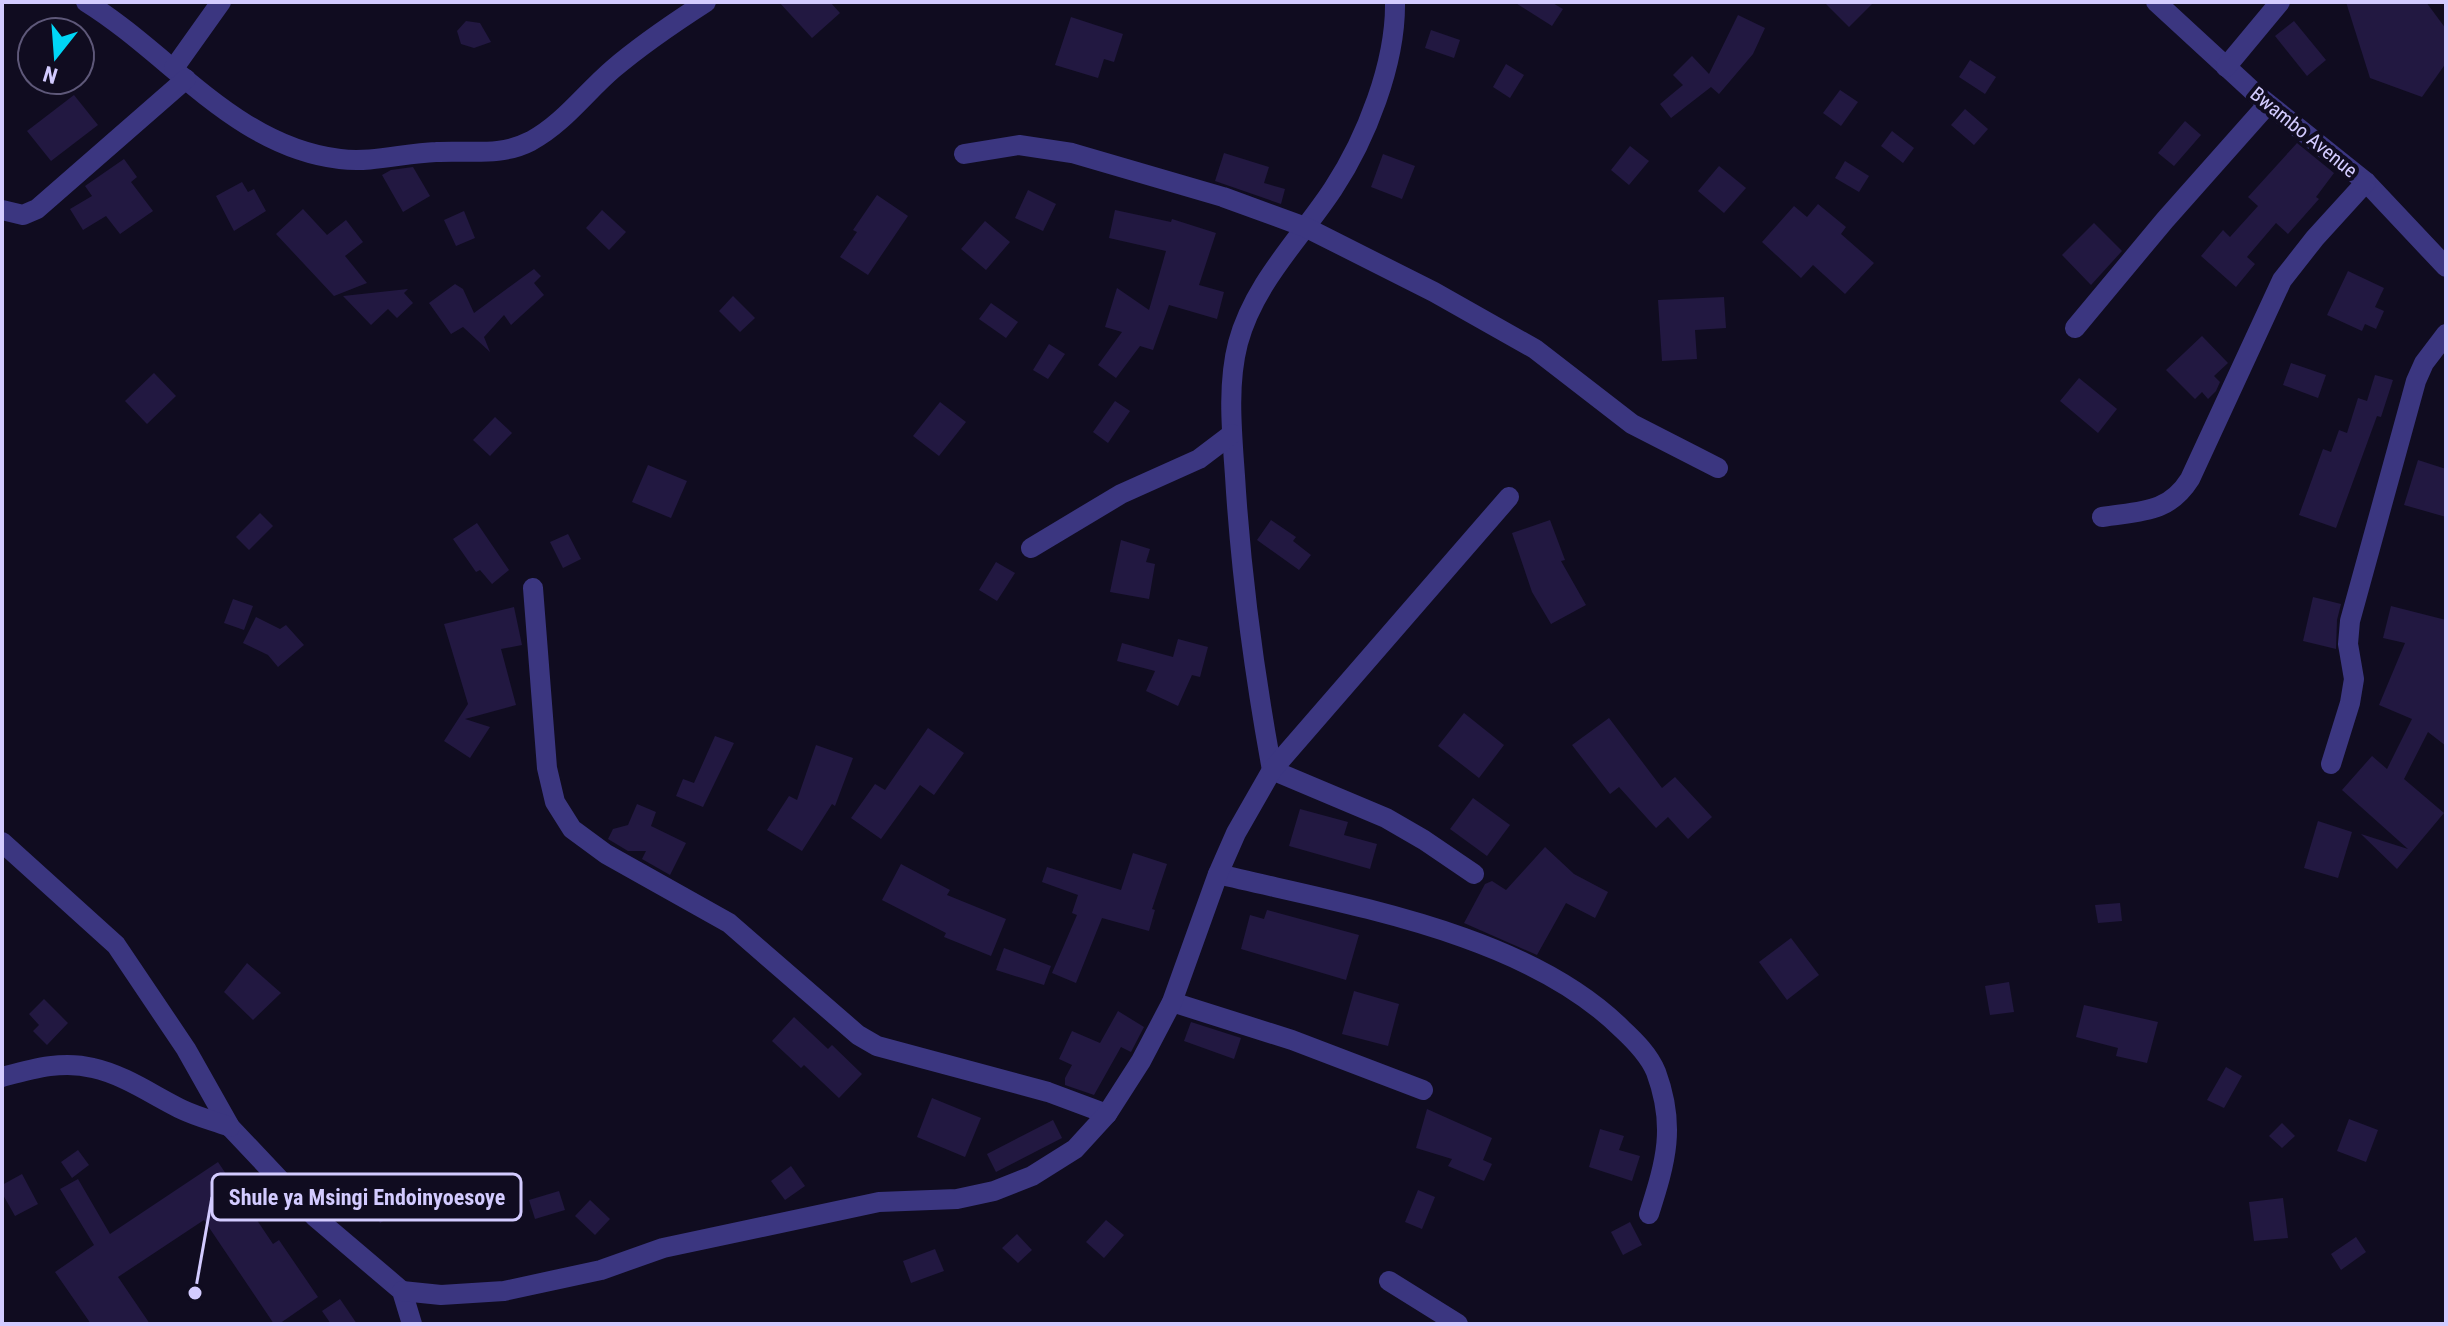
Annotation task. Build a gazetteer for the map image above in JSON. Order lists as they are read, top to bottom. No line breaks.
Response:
{"streets":{"street":["Bwambo Avenue"]},"places":["Shule ya Msingi Endoinyoesoye"],"north":"bottom"}
